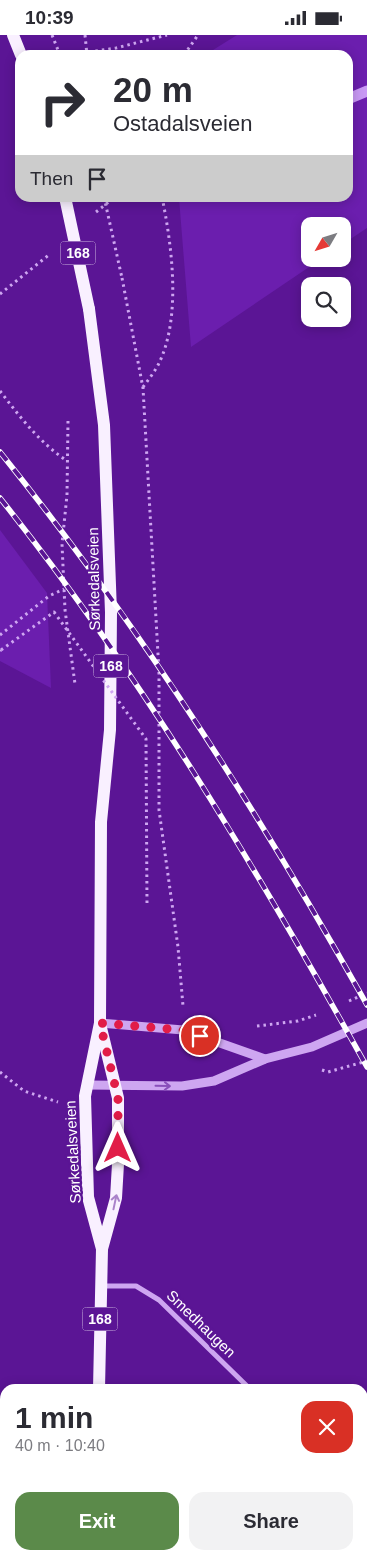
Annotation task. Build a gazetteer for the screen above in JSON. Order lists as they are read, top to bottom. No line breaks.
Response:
{"streets":{"main road":["168","Sørkedalsveien"],"street":["Smedhaugen"]},"crossings":[["Sørkedalsveien","Smedhaugen"]],"north":"bottom left","page":{"status":"10:39","turn":["20 m","Ostadalsveien"],"then":"Then","heading":["1 min","40 m · 10:40"],"buttons":["Exit","Share"]}}
